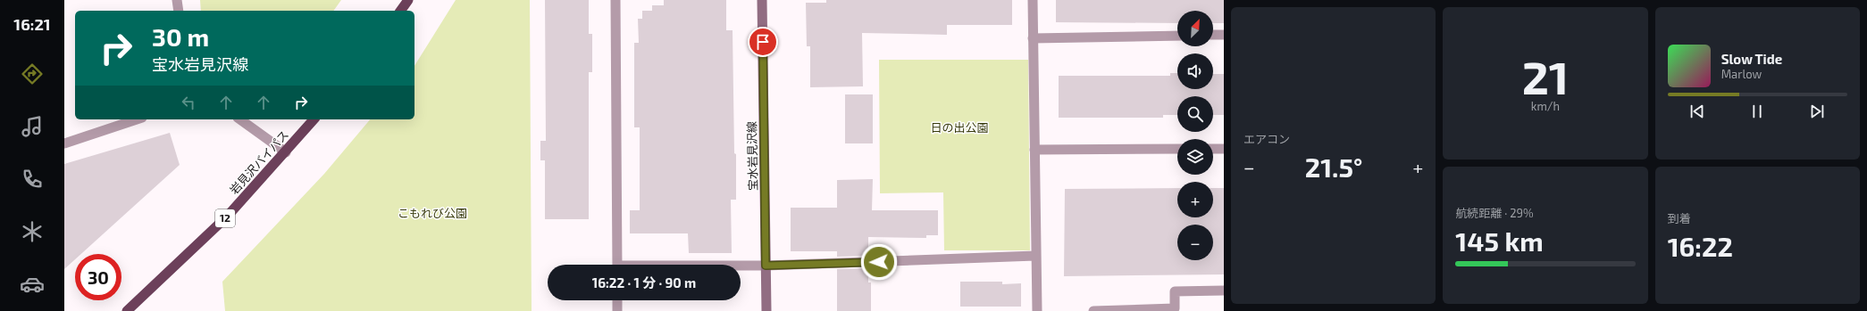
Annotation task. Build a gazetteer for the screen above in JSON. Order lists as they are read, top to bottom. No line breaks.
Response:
{"streets":{"highway":["岩見沢バイパス","12"],"main road":["宝水岩見沢線"]},"parks":["日の出公園","こもれび公園"],"north":"top right","page":{"tabs":"16:21","tile":["エアコン",["21","km/h"],["航続距離 · 29%","145 km"],["到着","16:22"]],"map_buttons":["+","−"],"turn":["30 m","宝水岩見沢線"],"song":["Slow Tide","Marlow"],"heat":["−","21.5°","+"],"limit":"30","trip":"16:22 · 1 分 · 90 m"}}
